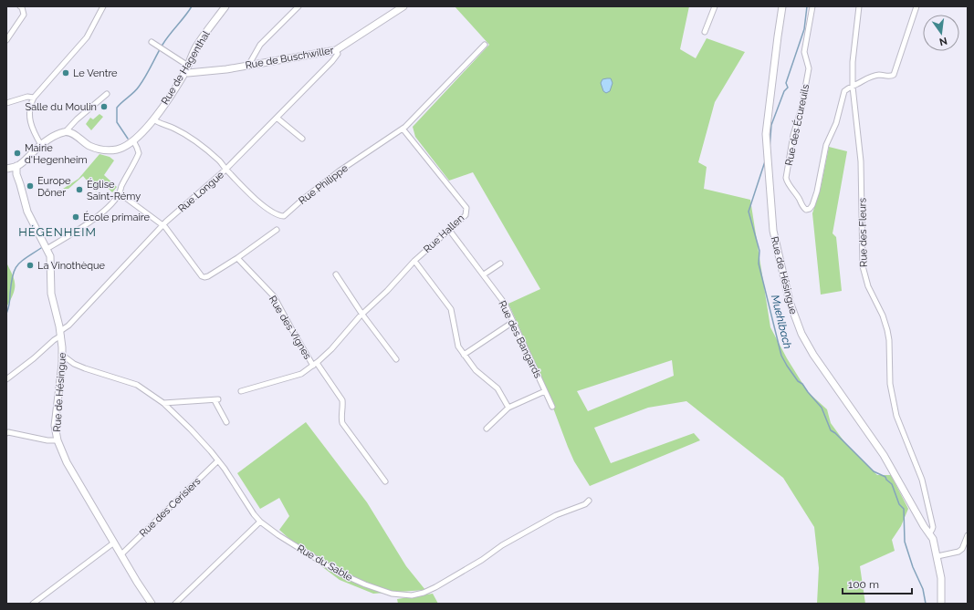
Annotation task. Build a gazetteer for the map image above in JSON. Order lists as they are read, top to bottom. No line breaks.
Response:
{"streets":{"street":["Rue de Buschwiller","Rue de Hagenthal","Rue des Écureuils","Rue Philippe","Rue Longue","Rue des Fleurs","Rue Hallen","Rue de Hésingue","Rue des Vignes","Rue des Bangards","Rue des Cerisiers","Rue du Sable"]},"crossings":[["Rue de Buschwiller","Rue de Hagenthal"],["Rue de Buschwiller","Rue Longue"],["Rue de Hagenthal","Rue Philippe"],["Rue des Écureuils","Rue des Fleurs"],["Rue Philippe","Rue Longue"],["Rue Philippe","Rue Hallen"],["Rue Longue","Rue de Hésingue"],["Rue des Fleurs","Rue de Hésingue"],["Rue Hallen","Rue des Vignes"],["Rue Hallen","Rue des Bangards"],["Rue de Hésingue","Rue des Cerisiers"],["Rue de Hésingue","Rue du Sable"],["Rue des Cerisiers","Rue du Sable"]],"districts":["HÉGENHEIM"],"water":["Muehlbach"],"places":["Le Ventre","Salle du Moulin","Mairie d'Hegenheim","Europe Döner","Église Saint-Rémy","École primaire","La Vinothèque"],"scale_bar":"100 m","north":"bottom"}
